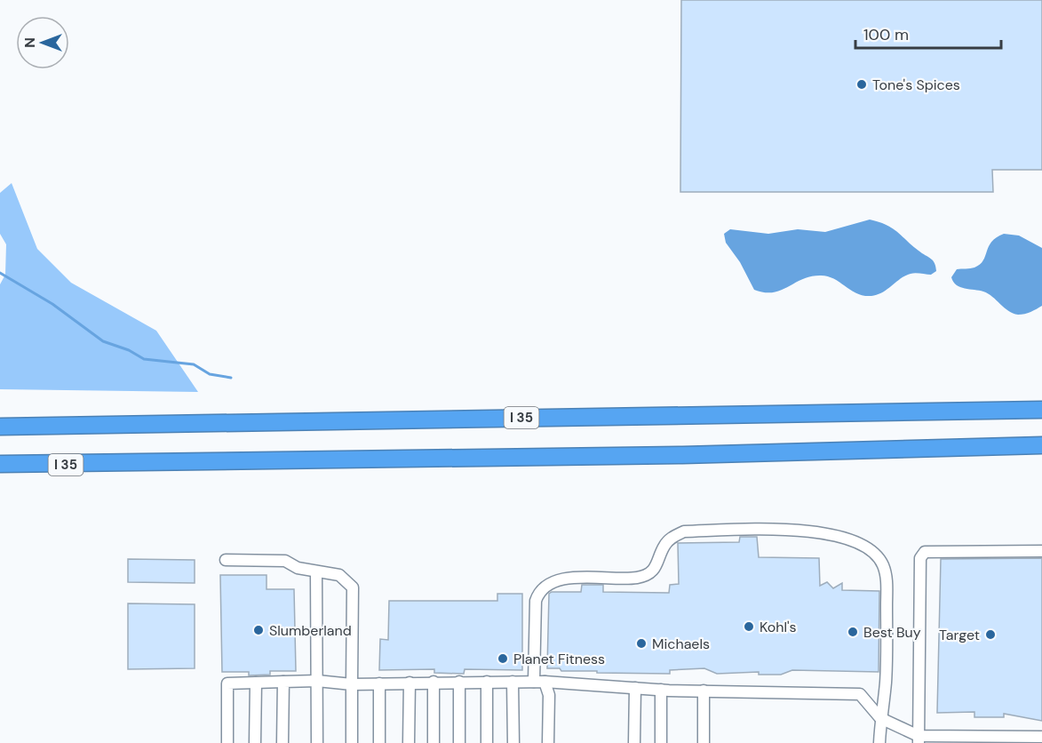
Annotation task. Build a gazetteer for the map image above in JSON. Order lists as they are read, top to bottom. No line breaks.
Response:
{"streets":{"highway":["I 35"]},"places":["Tone's Spices","Kohl's","Slumberland","Best Buy","Target","Michaels","Planet Fitness"],"scale_bar":"100 m","north":"left"}
